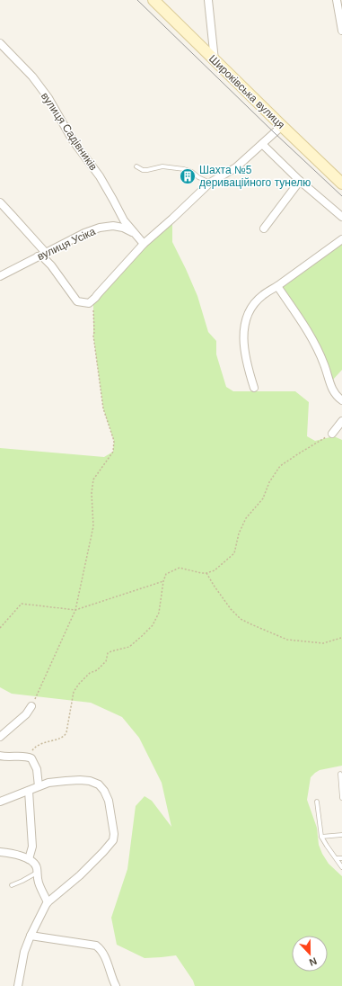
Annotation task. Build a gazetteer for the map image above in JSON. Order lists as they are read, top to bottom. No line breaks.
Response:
{"streets":{"main road":["Широківська вулиця"],"street":["вулиця Садівників","вулиця Усіка"]},"crossings":[["вулиця Садівників","вулиця Усіка"]],"places":{"building":["Шахта №5 дериваційного тунелю"]},"north":"bottom"}
